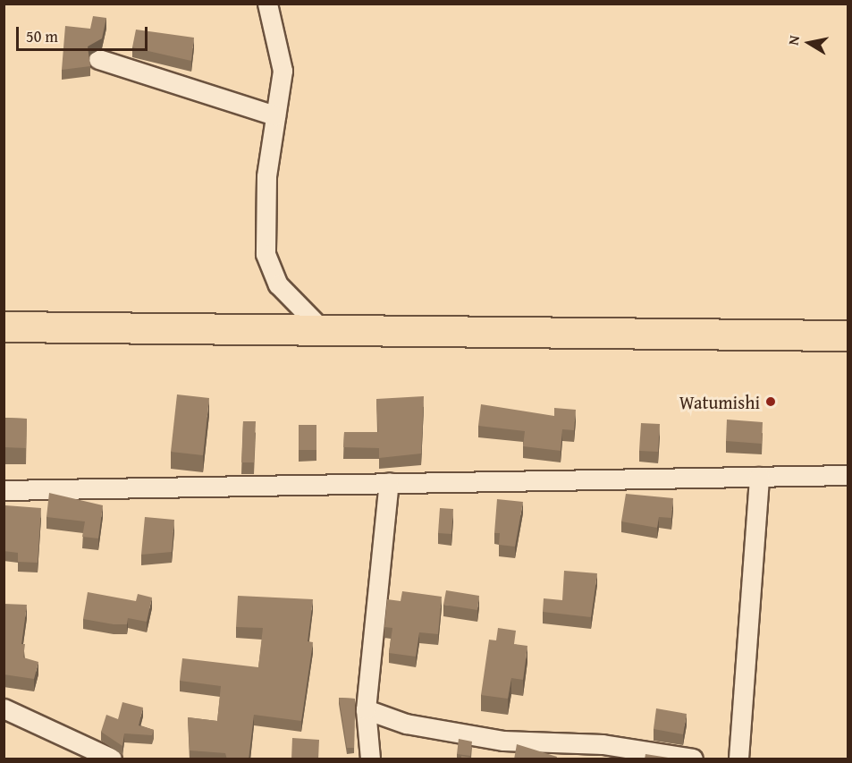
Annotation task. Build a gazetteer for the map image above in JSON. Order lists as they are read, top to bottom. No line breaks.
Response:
{"places":["Watumishi"],"scale_bar":"50 m","north":"left"}
